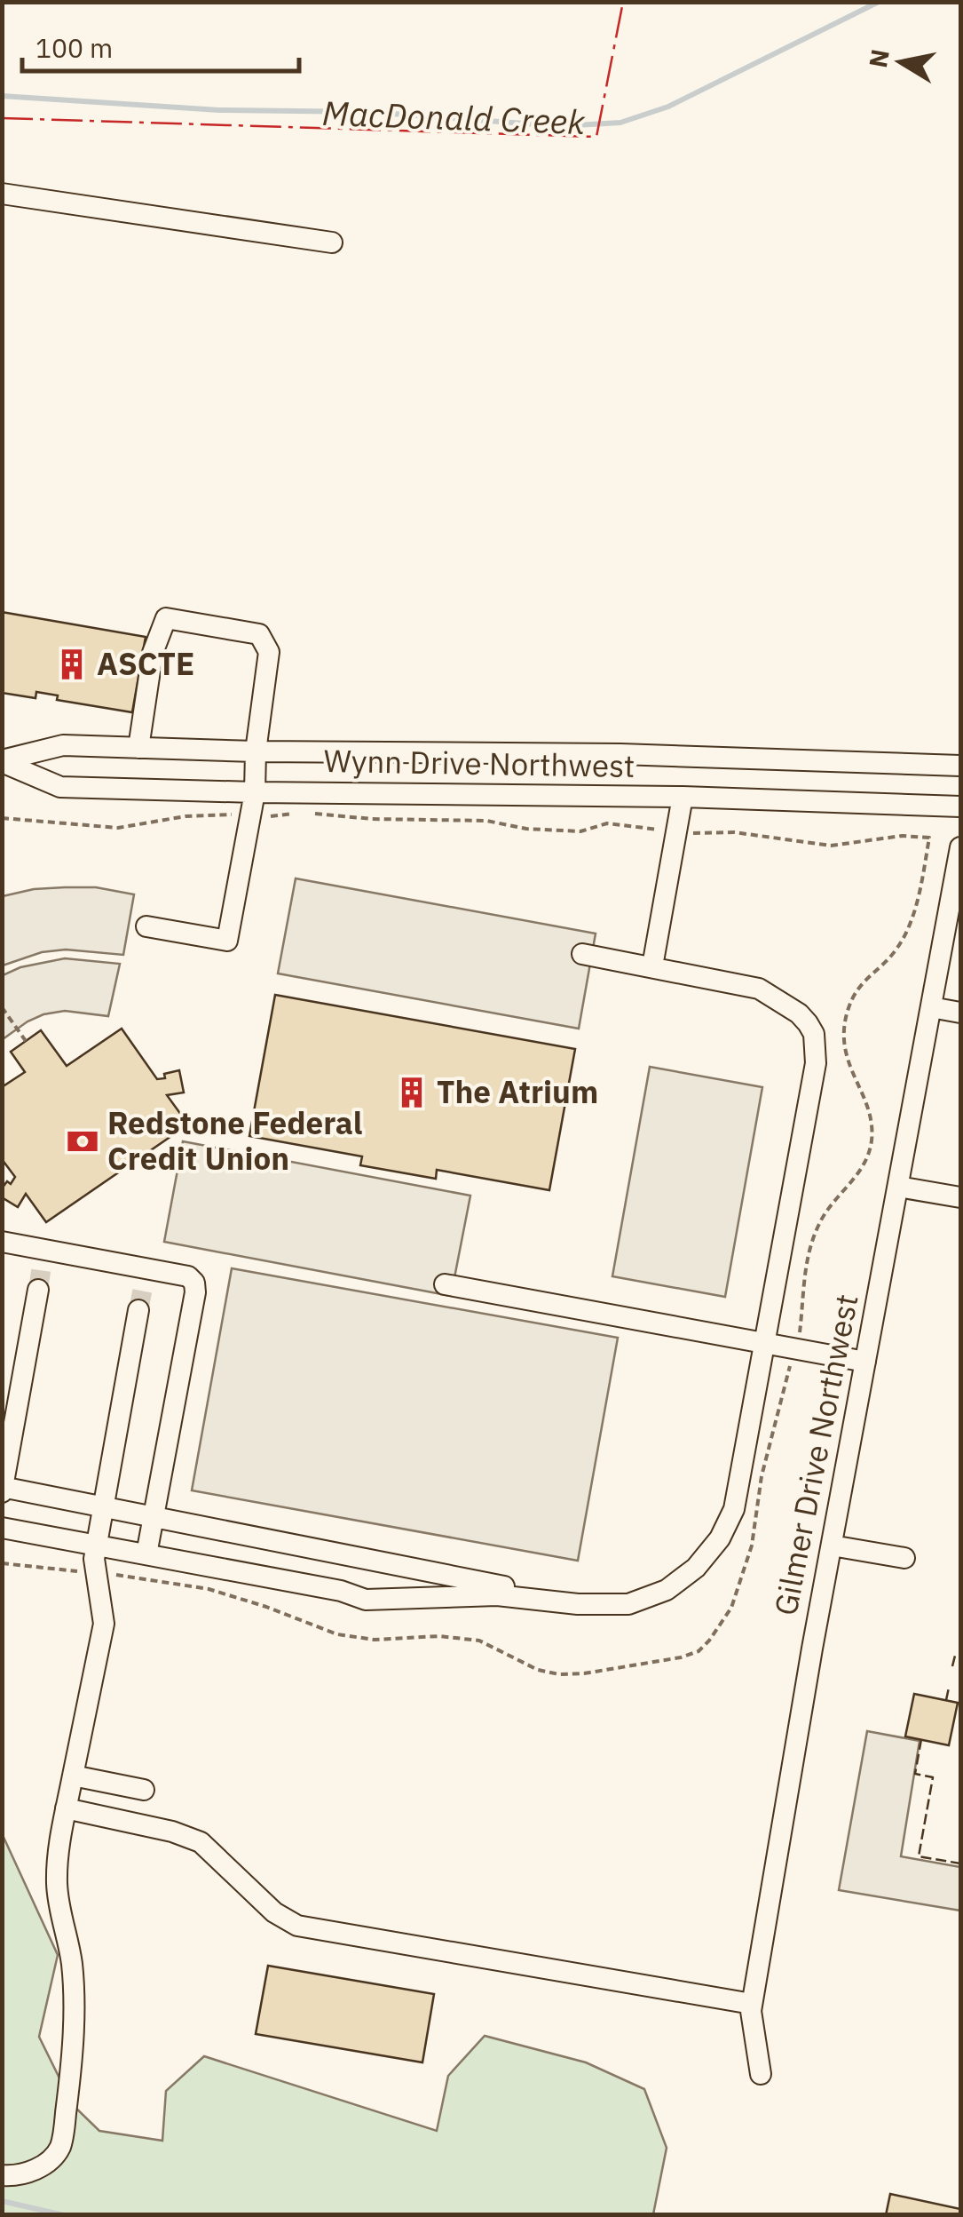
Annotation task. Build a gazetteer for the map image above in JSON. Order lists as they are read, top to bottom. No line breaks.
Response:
{"streets":{"street":["Wynn Drive Northwest","Gilmer Drive Northwest"]},"water":["MacDonald Creek"],"places":{"building":["ASCTE","The Atrium"],"bank":["Redstone Federal Credit Union"]},"scale_bar":"100 m","north":"left"}
